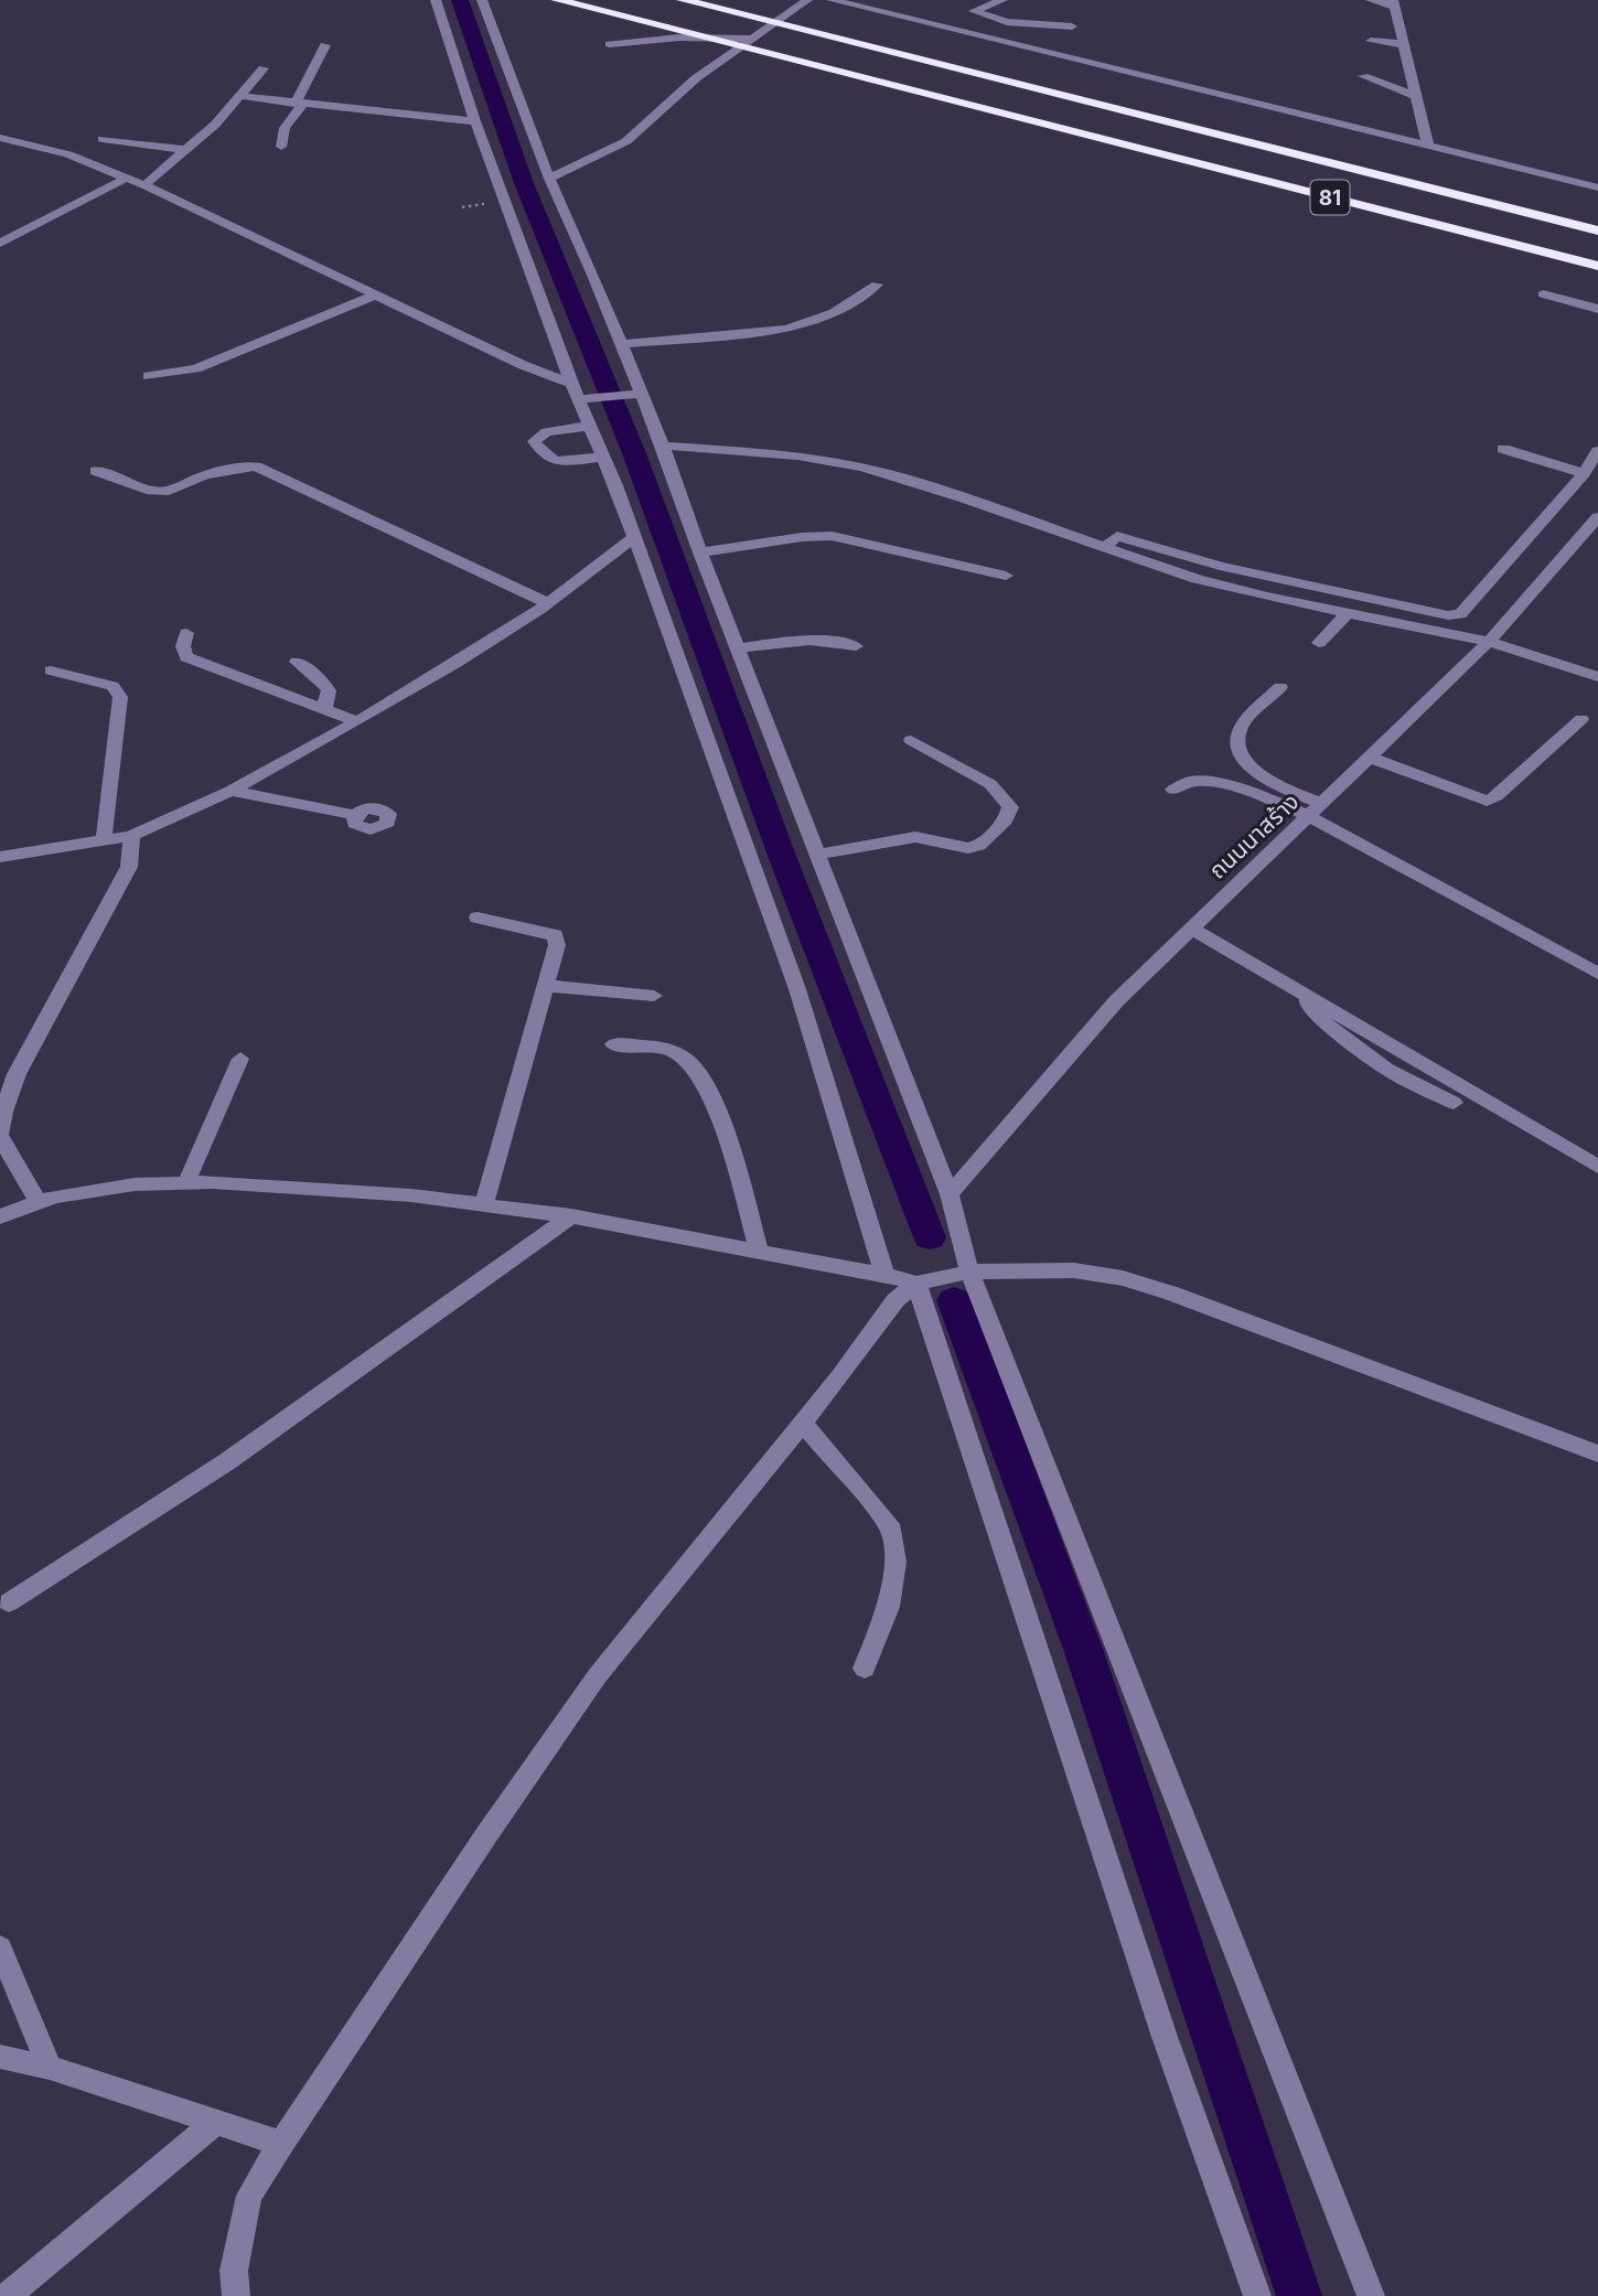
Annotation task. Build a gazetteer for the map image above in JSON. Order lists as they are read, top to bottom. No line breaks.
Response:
{"streets":{"highway":["81"],"street":["ถนนนาสร้าง"]}}
